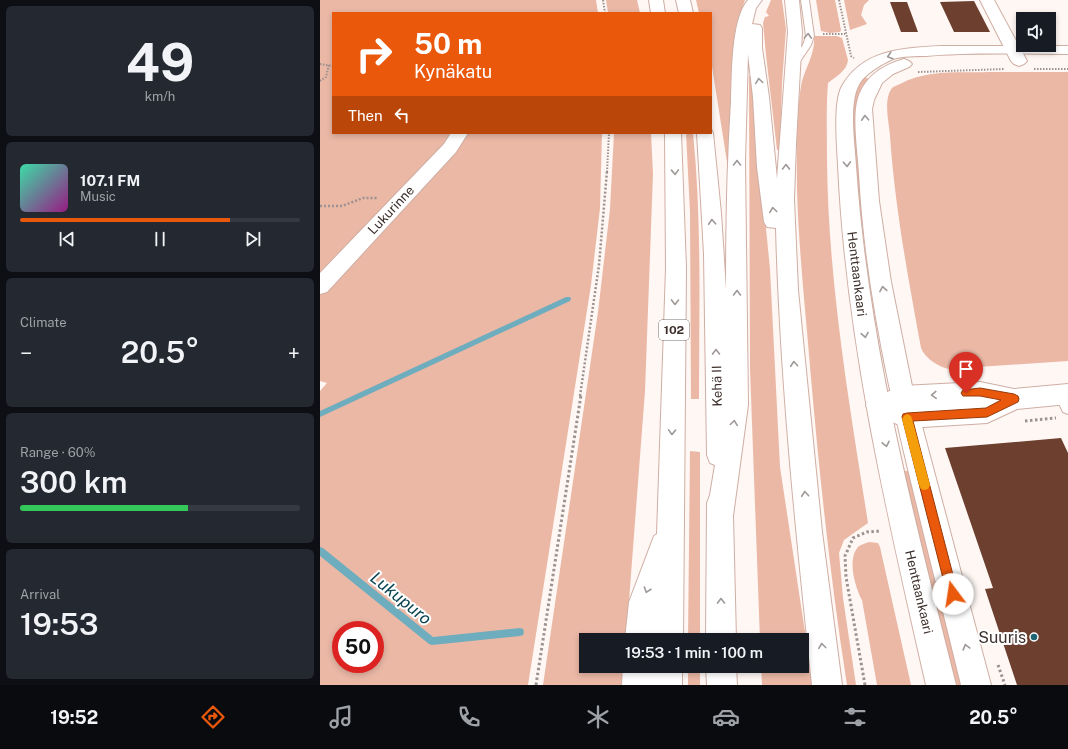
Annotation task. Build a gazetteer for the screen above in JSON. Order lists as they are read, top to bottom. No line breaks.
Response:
{"streets":{"main road":["Lukurinne","Henttaankaari","102","Kehä II"]},"water":["Lukupuro"],"places":["Suuris"],"page":{"tile":[["49","km/h"],"Climate",["Range · 60%","300 km"],["Arrival","19:53"]],"turn":["50 m","Kynäkatu"],"then":"Then","song":["107.1 FM","Music"],"heat":["−","20.5°","+"],"limit":"50","trip":"19:53 · 1 min · 100 m","tabs":["19:52","20.5°"]}}
